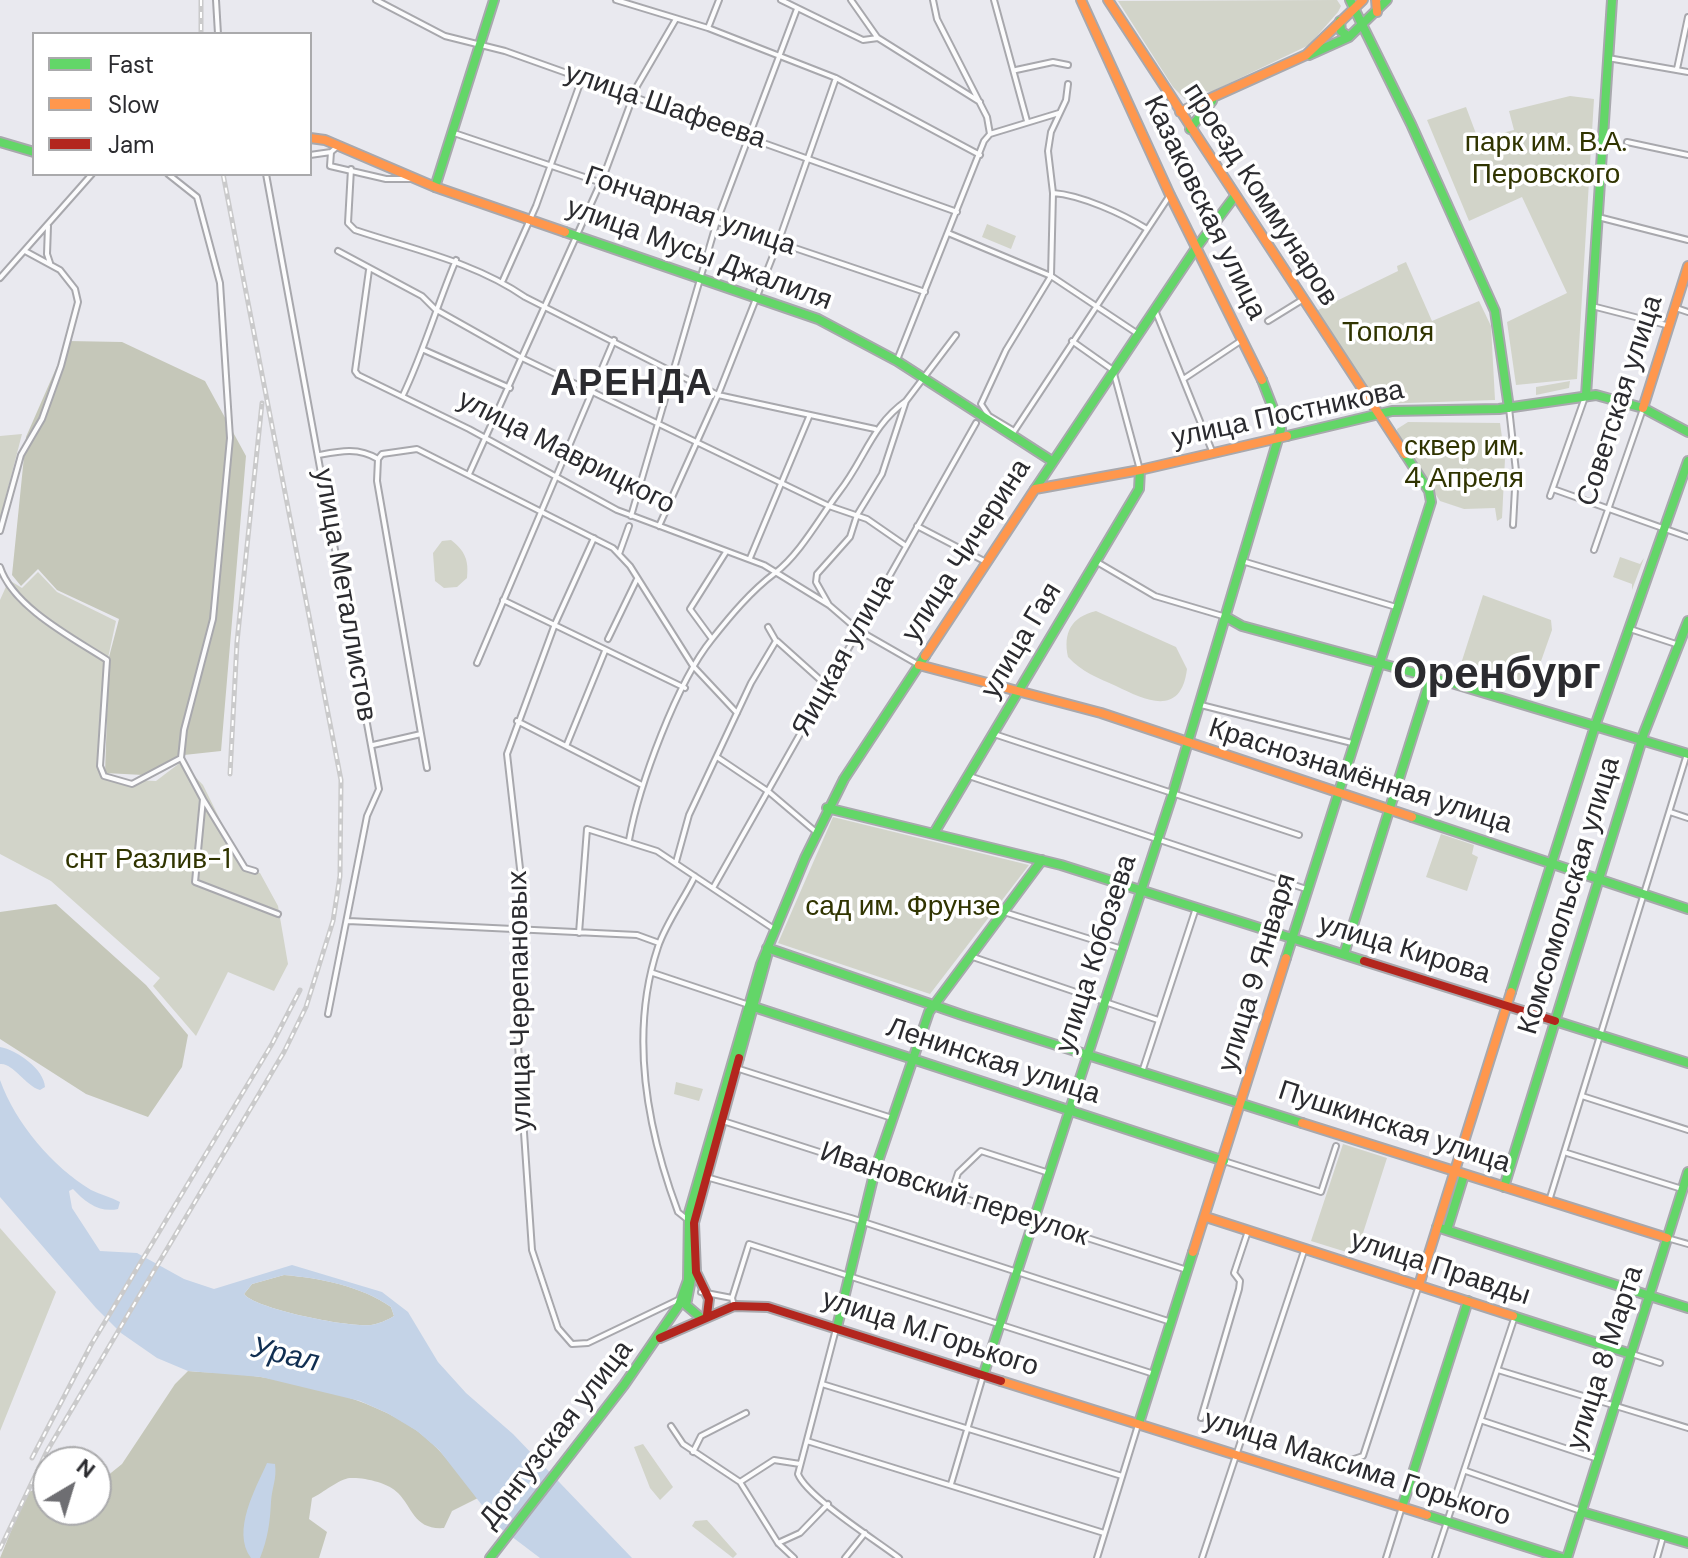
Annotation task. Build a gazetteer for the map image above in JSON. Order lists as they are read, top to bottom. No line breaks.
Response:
{"streets":{"main road":["проезд Коммунаров","Казаковская улица","улица Мусы Джалиля","Советская улица","улица Постникова","улица Маврицкого","улица Чичерина","улица Гая","Краснознамённая улица","Комсомольская улица","улица Кирова","улица Кобозева","улица 9 Января","Ленинская улица","Пушкинская улица","улица Правды","улица М.Горького","улица 8 Марта","Донгузская улица","улица Максима Горького"],"street":["улица Шафеева","Гончарная улица","улица Металлистов","Яицкая улица","улица Черепановых","Ивановский переулок"]},"crossings":[["проезд Коммунаров","улица Постникова"],["проезд Коммунаров","улица Чичерина"],["проезд Коммунаров","улица 9 Января"],["Казаковская улица","улица Постникова"],["Казаковская улица","улица Чичерина"],["Казаковская улица","улица Кобозева"],["улица Мусы Джалиля","улица Чичерина"],["Советская улица","улица Постникова"],["улица Постникова","улица Чичерина"],["улица Постникова","улица Гая"],["улица Постникова","улица Кобозева"],["улица Постникова","улица 9 Января"],["улица Маврицкого","улица Чичерина"],["улица Маврицкого","улица Гая"],["улица Маврицкого","Яицкая улица"],["улица Маврицкого","Краснознамённая улица"],["улица Чичерина","улица Кирова"],["улица Чичерина","улица Черепановых"],["улица Чичерина","Ленинская улица"],["улица Чичерина","Пушкинская улица"],["улица Чичерина","Ивановский переулок"],["улица Чичерина","Донгузская улица"],["улица Гая","Краснознамённая улица"],["улица Гая","улица Кирова"],["Краснознамённая улица","Комсомольская улица"],["Краснознамённая улица","улица Кобозева"],["Краснознамённая улица","улица 9 Января"],["Комсомольская улица","улица Кирова"],["Комсомольская улица","Пушкинская улица"],["улица Кирова","улица Кобозева"],["улица Кирова","улица 9 Января"],["улица Кобозева","Ленинская улица"],["улица Кобозева","Пушкинская улица"],["улица Кобозева","Ивановский переулок"],["улица Кобозева","улица М.Горького"],["улица 9 Января","Ленинская улица"],["улица 9 Января","Пушкинская улица"],["улица 9 Января","Ивановский переулок"],["улица 9 Января","улица Правды"],["улица 9 Января","улица М.Горького"],["улица 9 Января","улица Максима Горького"],["улица Черепановых","Донгузская улица"],["Пушкинская улица","улица 8 Марта"],["улица Правды","улица 8 Марта"],["улица М.Горького","Донгузская улица"],["улица М.Горького","улица Максима Горького"],["улица 8 Марта","улица Максима Горького"]],"districts":["АРЕНДА","Оренбург"],"water":["Урал"],"parks":["парк им. В.А. Перовского","Тополя","сквер им. 4 Апреля","снт Разлив-1","сад им. Фрунзе"],"legend":["Fast","Slow","Jam"],"north":"top right"}
